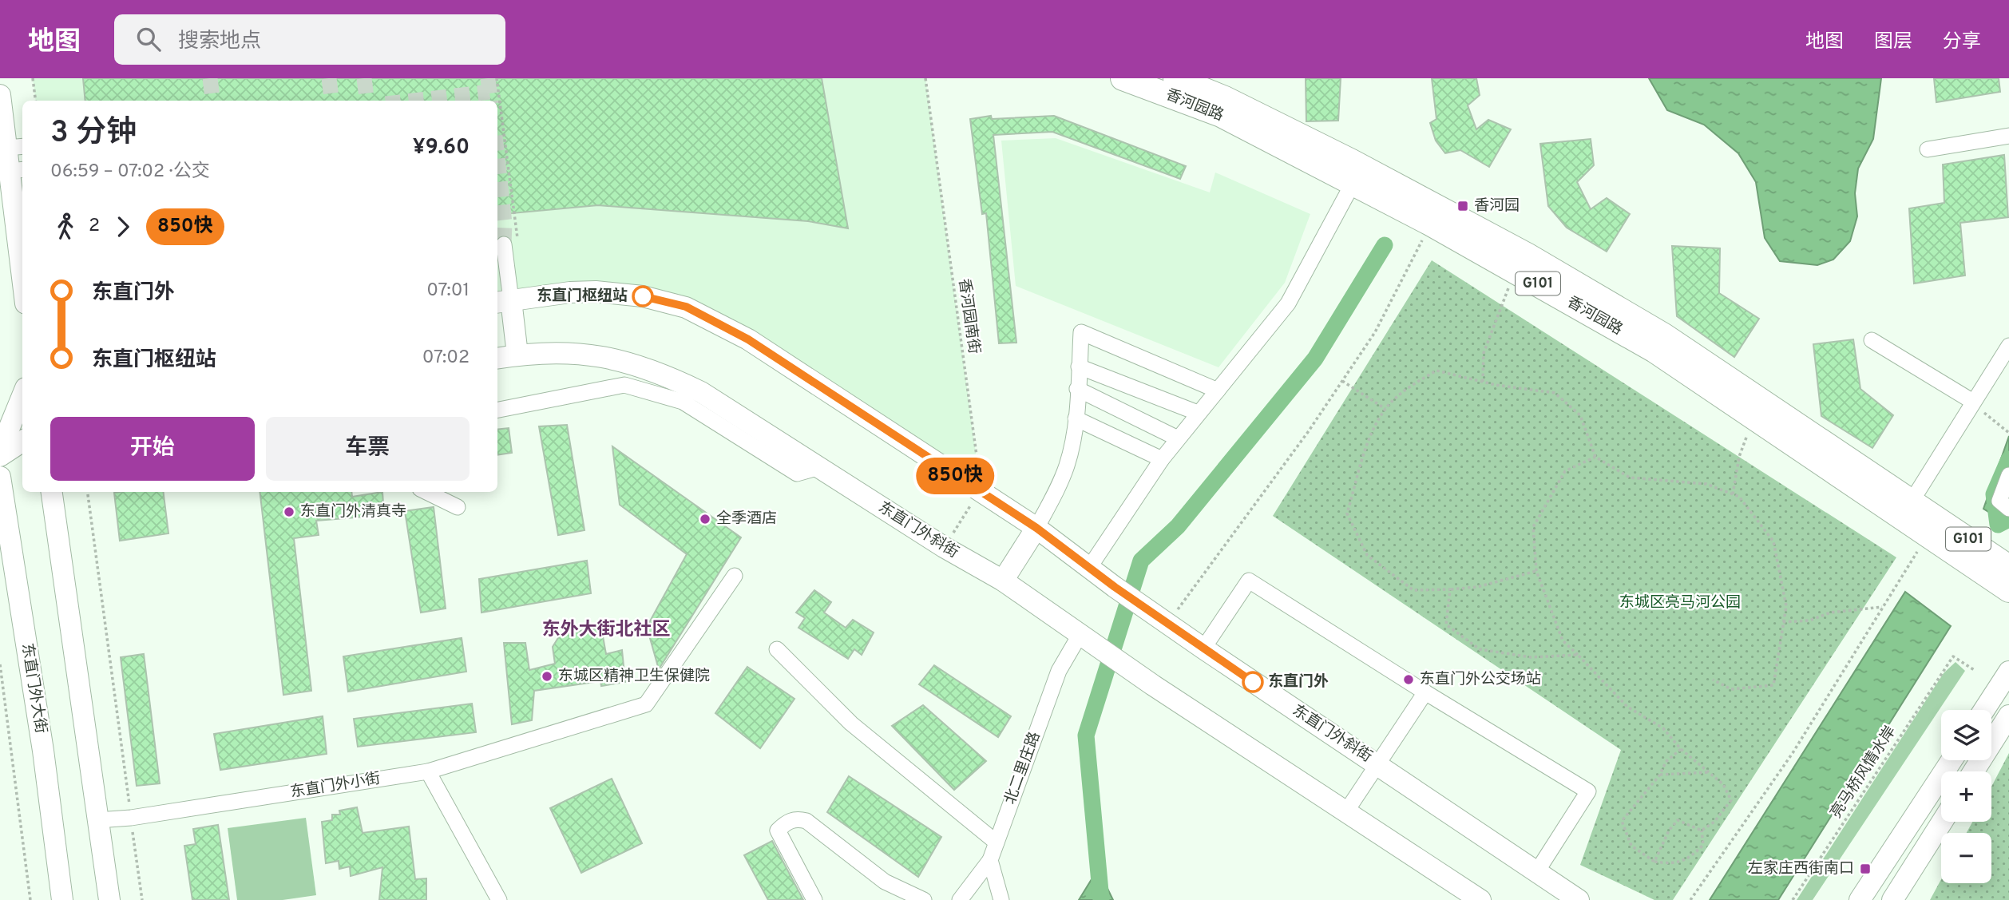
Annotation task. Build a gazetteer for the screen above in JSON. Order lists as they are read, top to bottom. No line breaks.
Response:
{"streets":{"highway":["香河园路","G101"],"main road":["东直门外斜街","东直门外大街"],"street":["北二里庄路","东直门外小街"],"path":["香河园南街","亮马桥风情水岸"]},"crossings":[["香河园南街","东直门外斜街"],["东直门外斜街","北二里庄路"]],"districts":["东外大街北社区"],"parks":["东城区亮马河公园"],"places":{"transit":["香河园","左家庄西街南口"],"other":["东直门枢纽站","东直门外清真寺","全季酒店","东城区精神卫生保健院","东直门外公交场站","东直门外"]},"lines":["bus line 850快"],"page":{"header":"地图","search":"搜索地点","nav":["地图","图层","分享"],"on_map":"850快","heading":["3 分钟","06:59 – 07:02 · 公交","¥9.60"],"legs":["2","850快"],"list":[{"name":"东直门外","value":"07:01"},{"name":"东直门枢纽站","value":"07:02"}],"buttons":["开始","车票"],"map_buttons":["+","−"]}}
